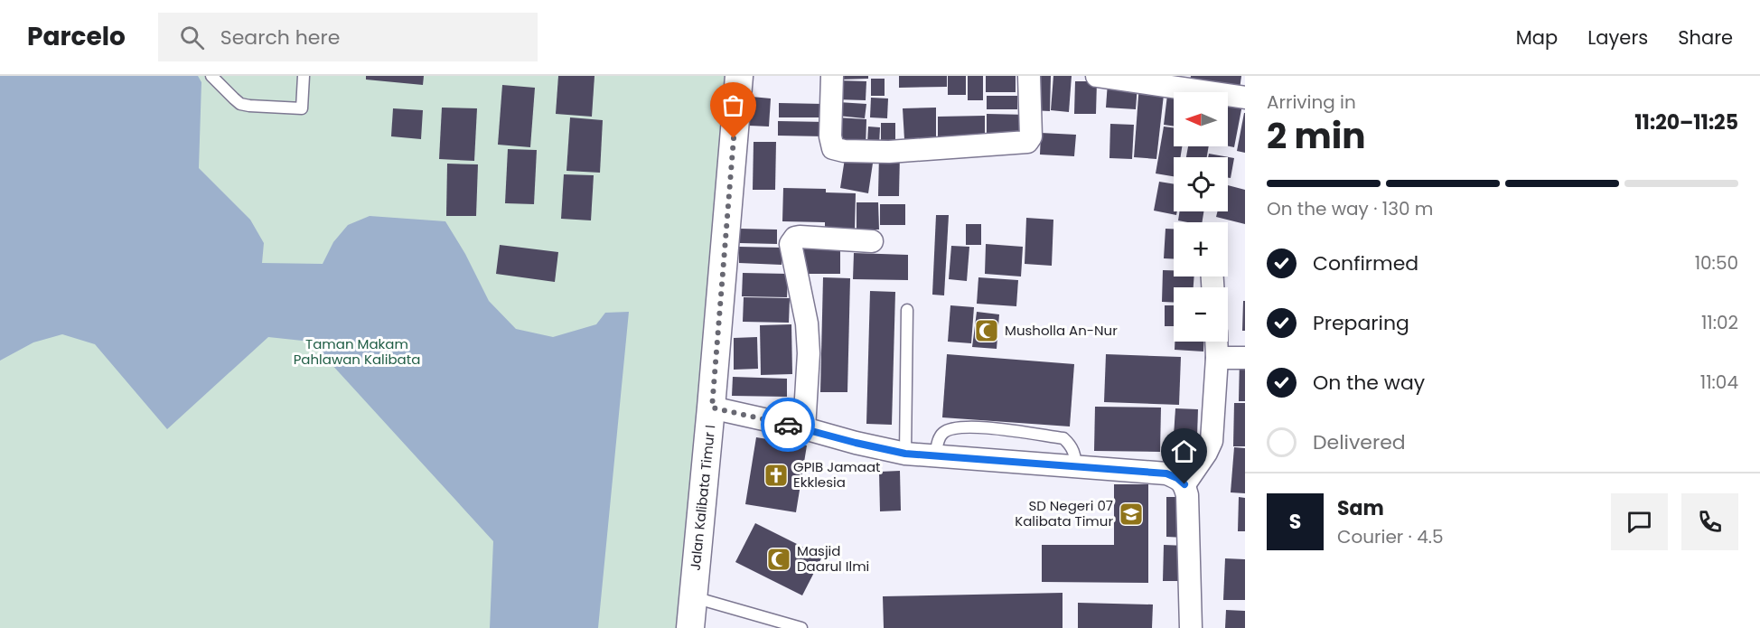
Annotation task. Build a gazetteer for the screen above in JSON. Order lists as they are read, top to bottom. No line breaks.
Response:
{"streets":{"street":["Jalan Kalibata Timur I"]},"parks":["Taman Makam Pahlawan Kalibata"],"places":{"mosque":["Musholla An-Nur","Masjid Daarul Ilmi"],"church":["GPIB Jamaat Ekklesia"],"school or university":["SD Negeri 07 Kalibata Timur"]},"north":"left","page":{"header":"Parcelo","search":"Search here","nav":["Map","Layers","Share"],"heading":["2 min","Arriving in","11:20–11:25"],"panel":["Sam","Courier · 4.5"],"map_buttons":["+","−"],"bar":"On the way · 130 m","list":[["Confirmed","10:50"],["Preparing","11:02"],["On the way","11:04"],"Delivered"],"round":"S"}}
